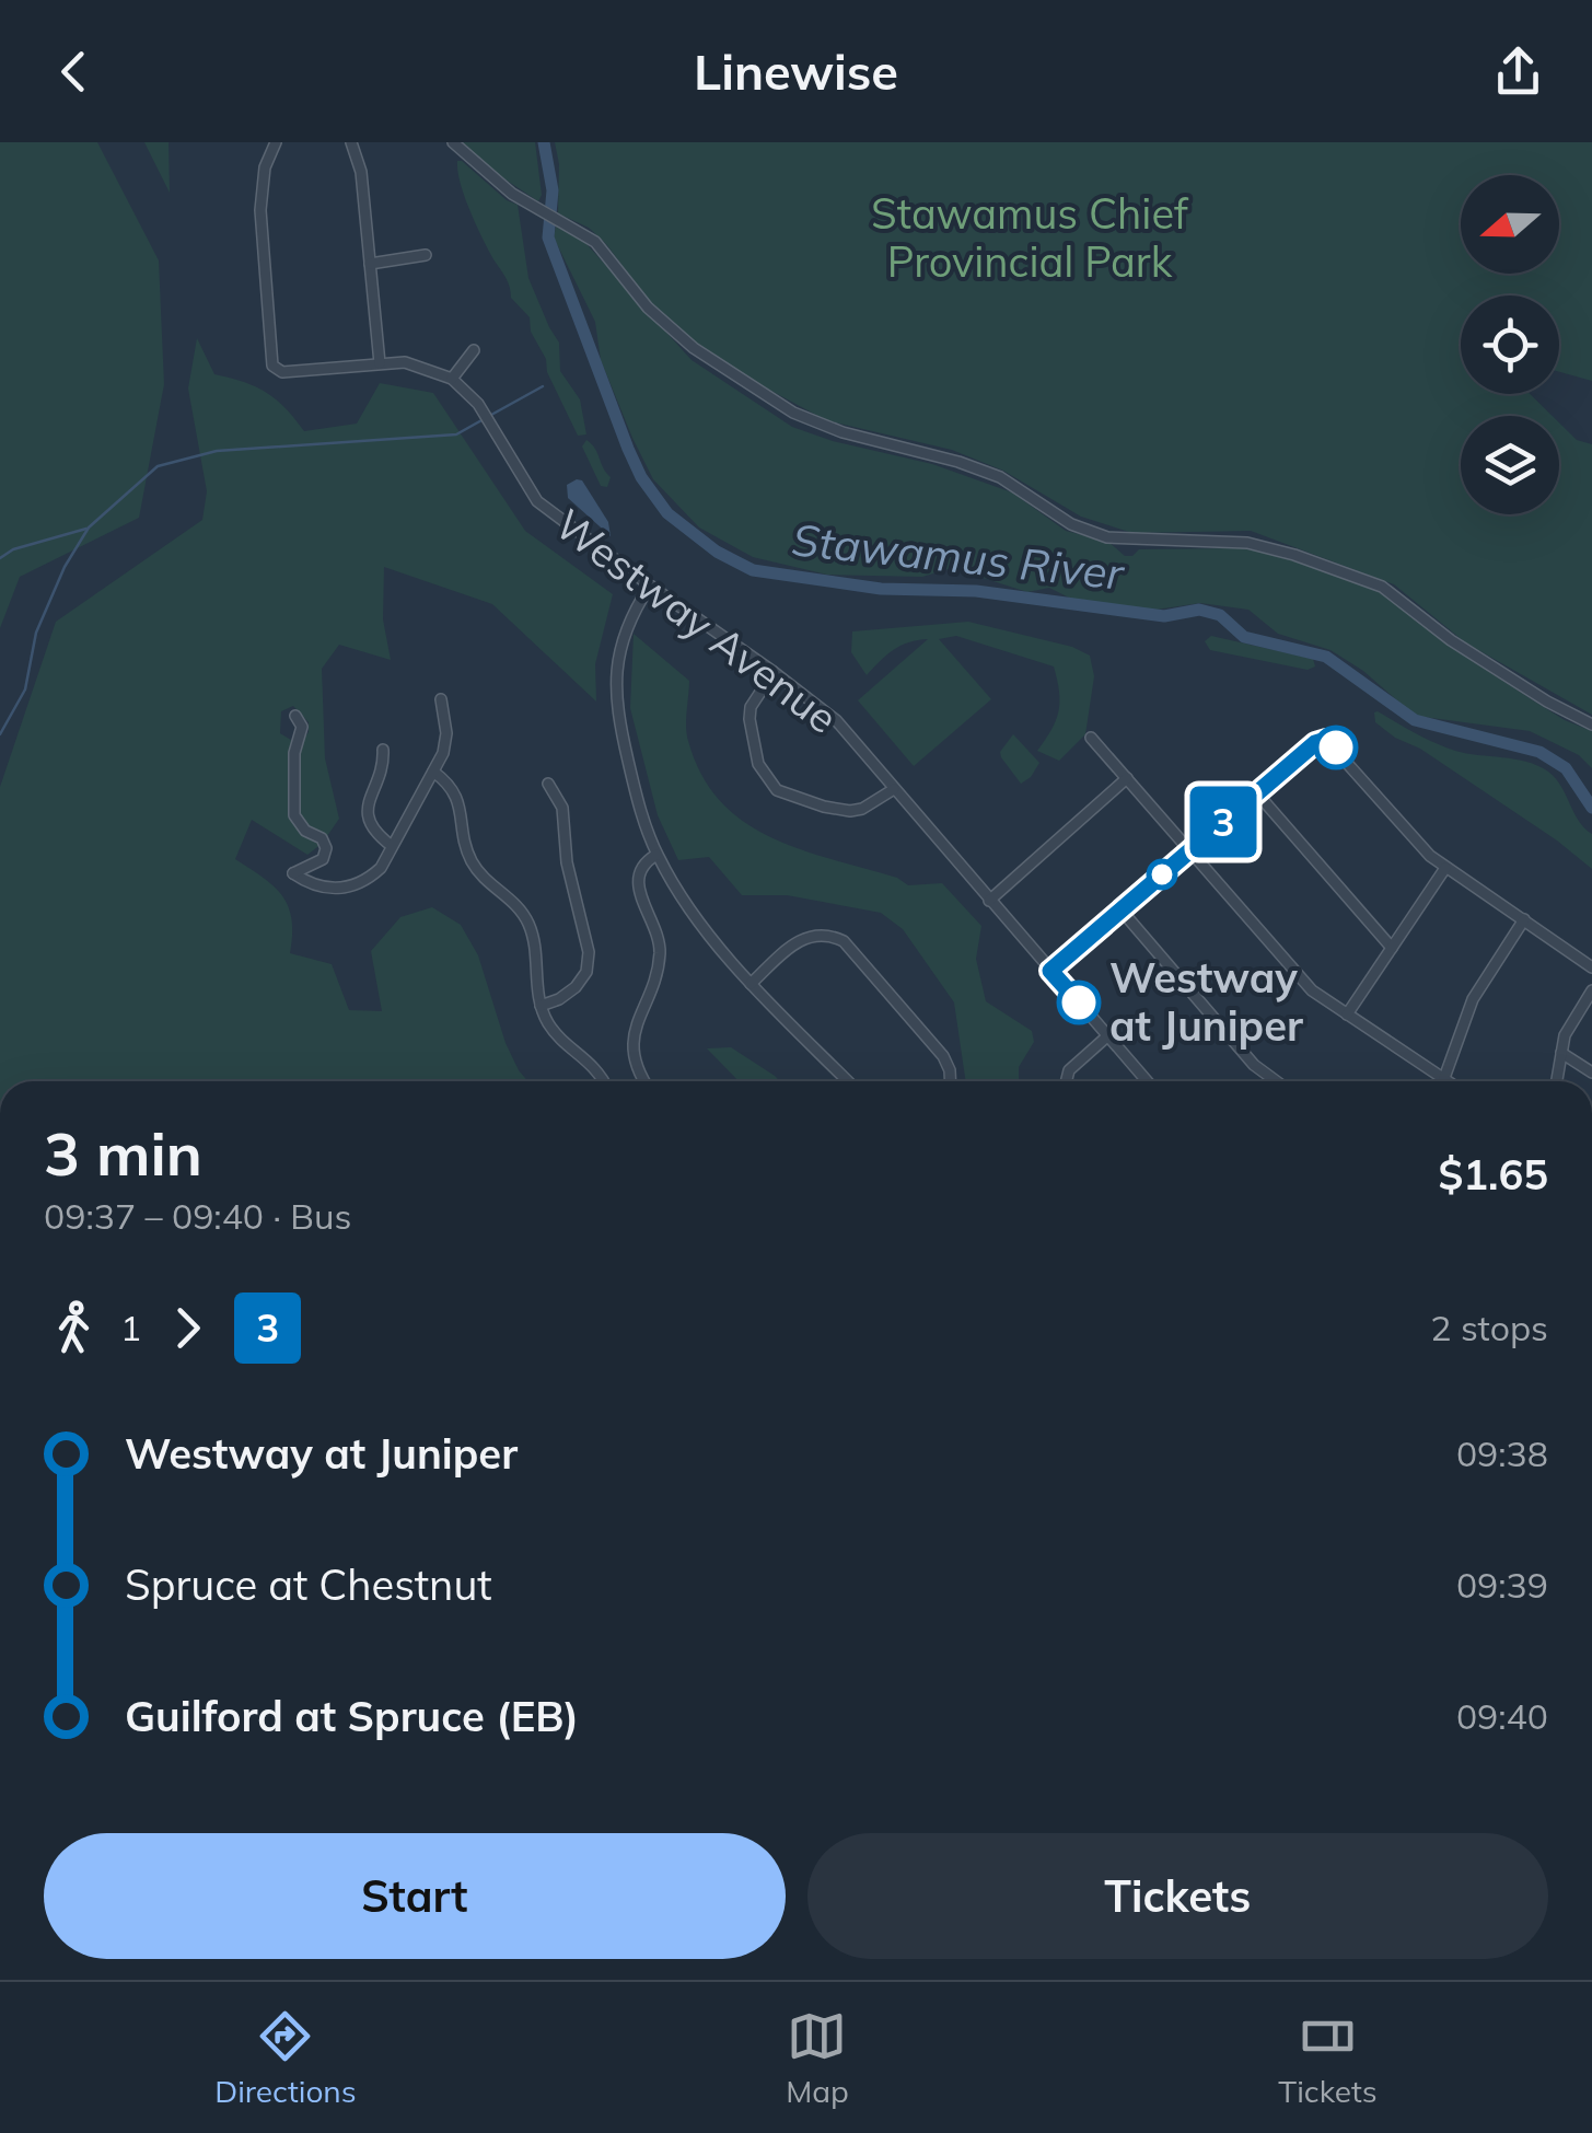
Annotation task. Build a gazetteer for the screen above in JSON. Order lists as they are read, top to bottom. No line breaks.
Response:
{"streets":{"street":["Westway Avenue"]},"water":["Stawamus River"],"parks":["Stawamus Chief Provincial Park"],"places":["Westway at Juniper"],"lines":["bus line 3"],"north":"left","page":{"header":"Linewise","on_map":"3","heading":["3 min","09:37 – 09:40 · Bus","$1.65"],"legs":["1","3","2 stops"],"list":[{"name":"Westway at Juniper","value":"09:38"},{"name":"Spruce at Chestnut","value":"09:39"},{"name":"Guilford at Spruce (EB)","value":"09:40"}],"buttons":["Start","Tickets"],"tabs":["Directions","Map","Tickets"]}}
